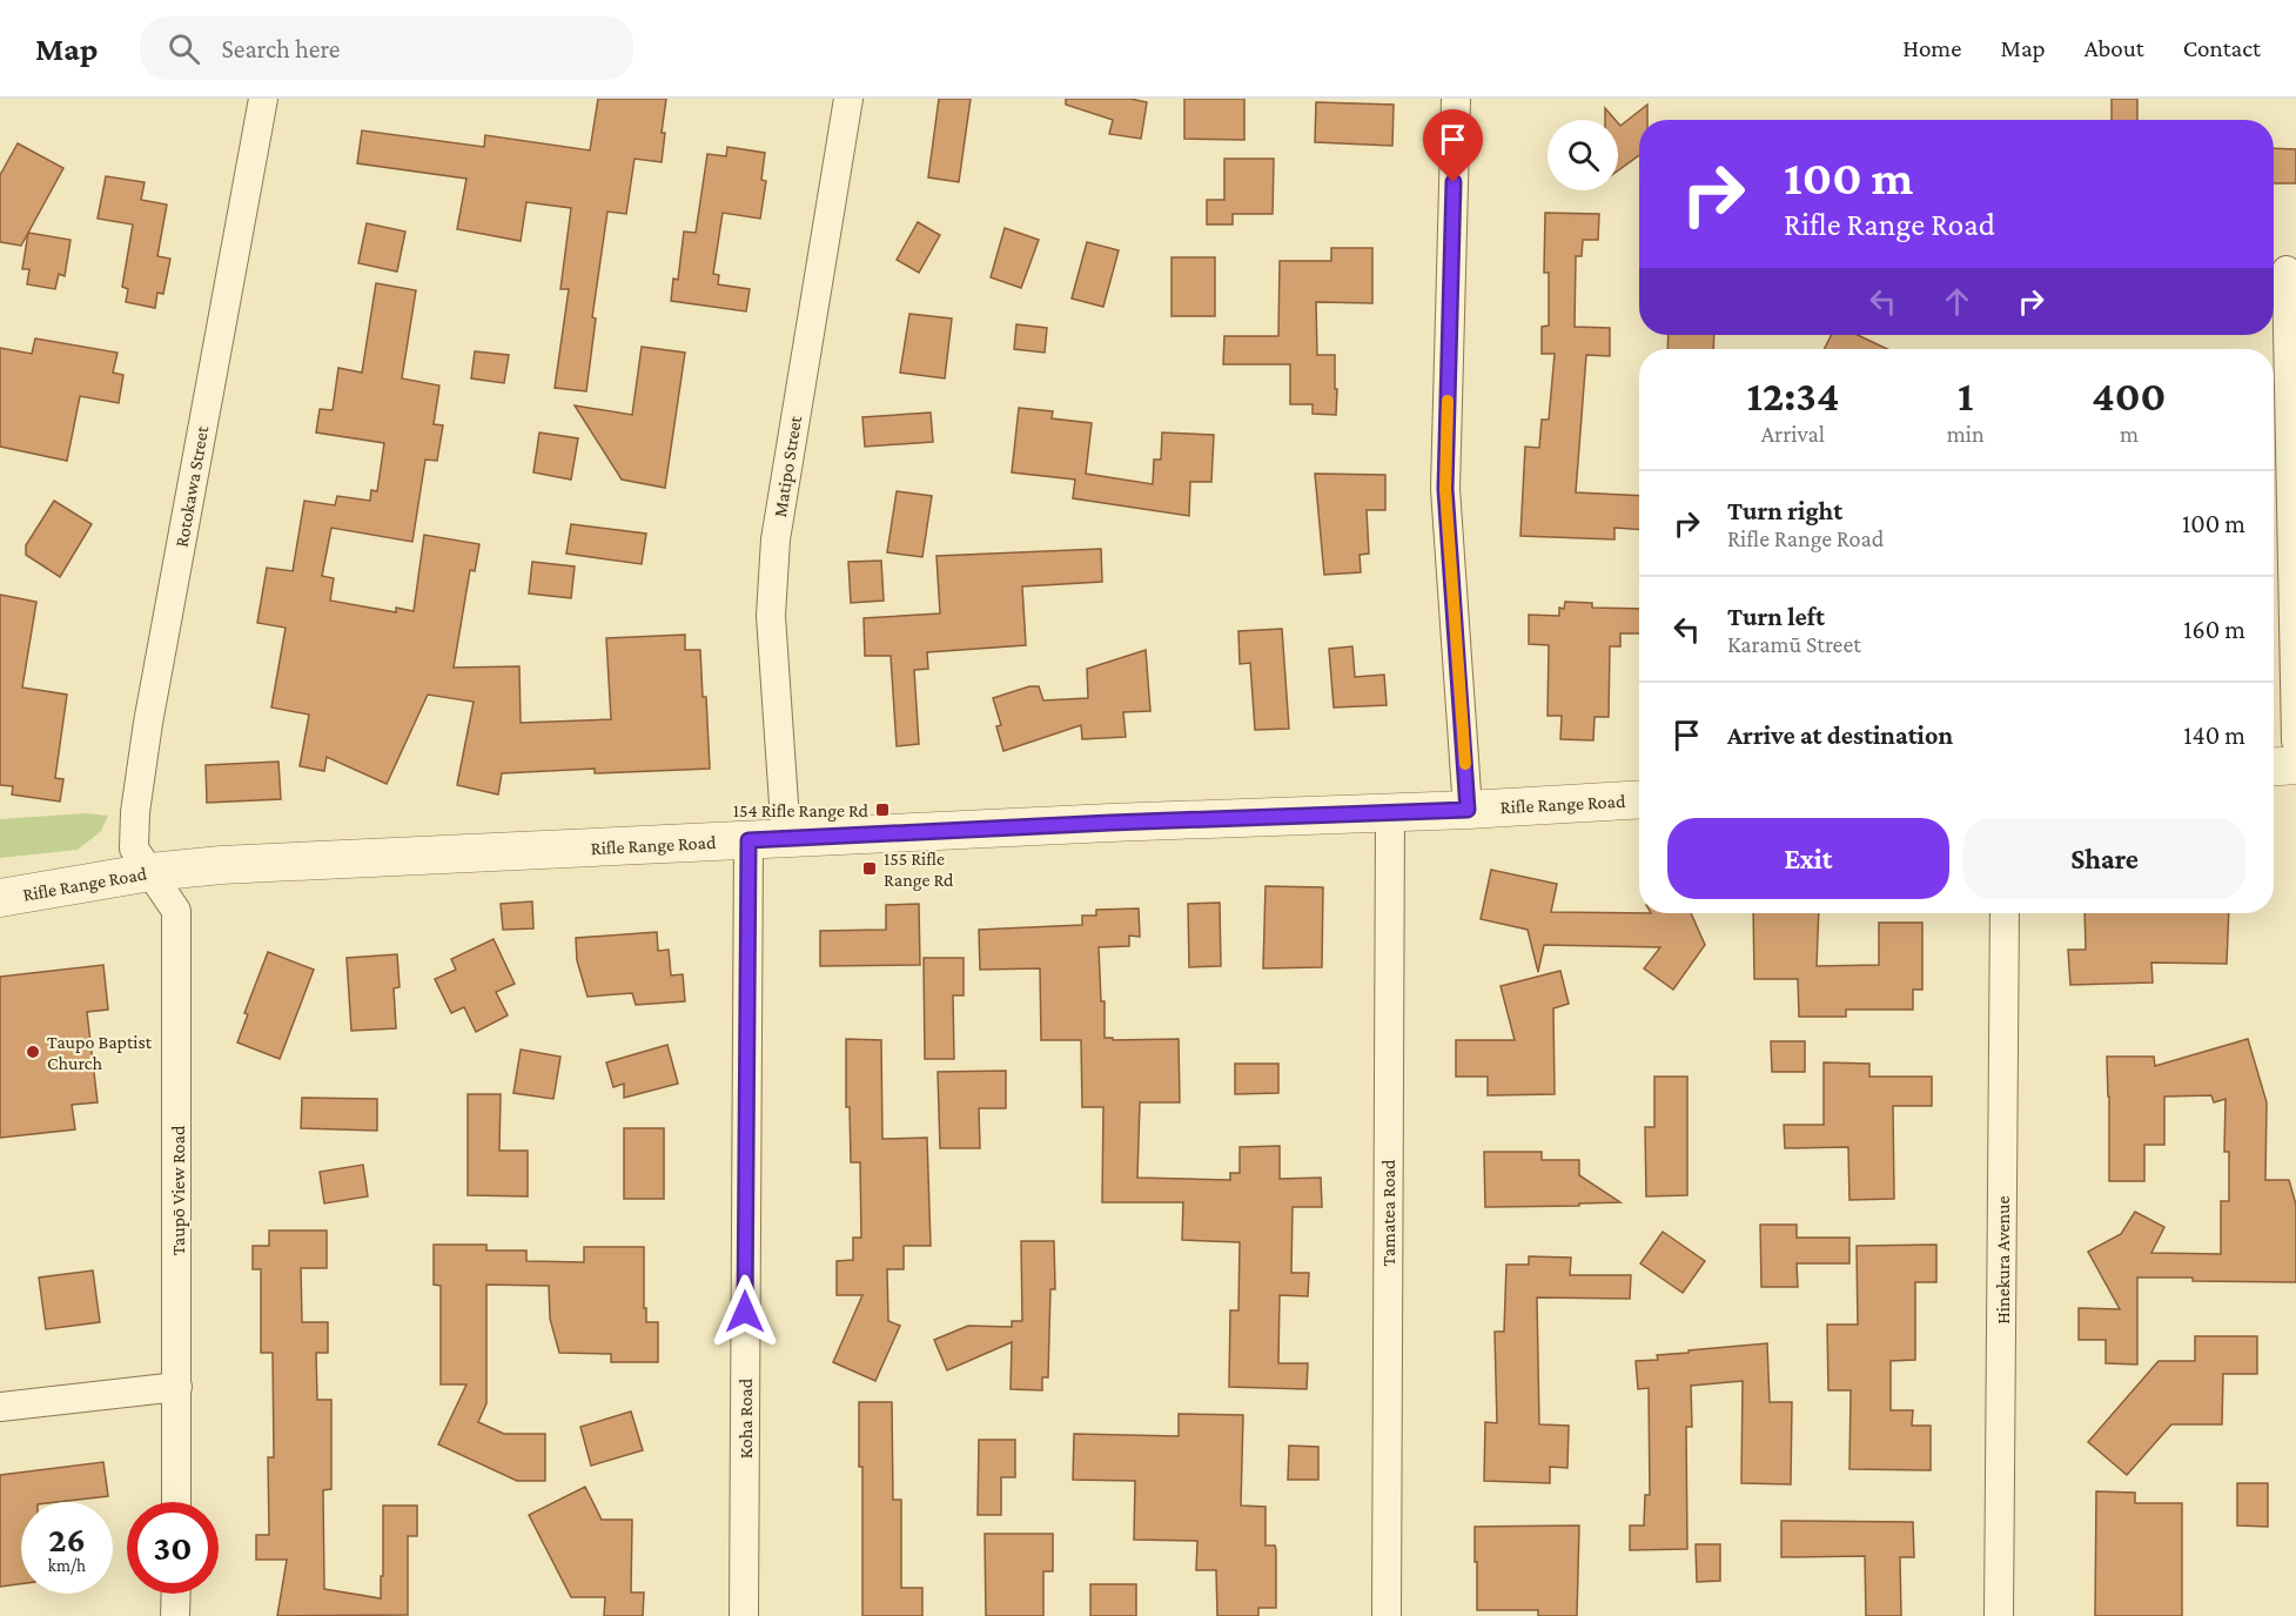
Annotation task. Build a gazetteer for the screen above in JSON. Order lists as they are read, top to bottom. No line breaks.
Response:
{"streets":{"street":["Matipo Street","Rotokawa Street","Rifle Range Road","Taupō View Road","Tamatea Road","Hinekura Avenue","Koha Road"]},"crossings":[["Matipo Street","Rifle Range Road"],["Rotokawa Street","Rifle Range Road"],["Rotokawa Street","Taupō View Road"],["Rifle Range Road","Taupō View Road"],["Rifle Range Road","Tamatea Road"],["Rifle Range Road","Koha Road"]],"places":{"transit":["154 Rifle Range Rd","155 Rifle Range Rd"],"other":["Taupo Baptist Church"]},"page":{"header":"Map","search":"Search here","nav":["Home","Map","About","Contact"],"turn":["100 m","Rifle Range Road"],"eta":["12:34","Arrival","1","min","400","m"],"list":[{"name":"Turn right","note":"Rifle Range Road","value":"100 m"},{"name":"Turn left","note":"Karamū Street","value":"160 m"},{"name":"Arrive at destination","value":"140 m"}],"buttons":["Exit","Share"],"speed":"26 km/h","limit":"30"}}
